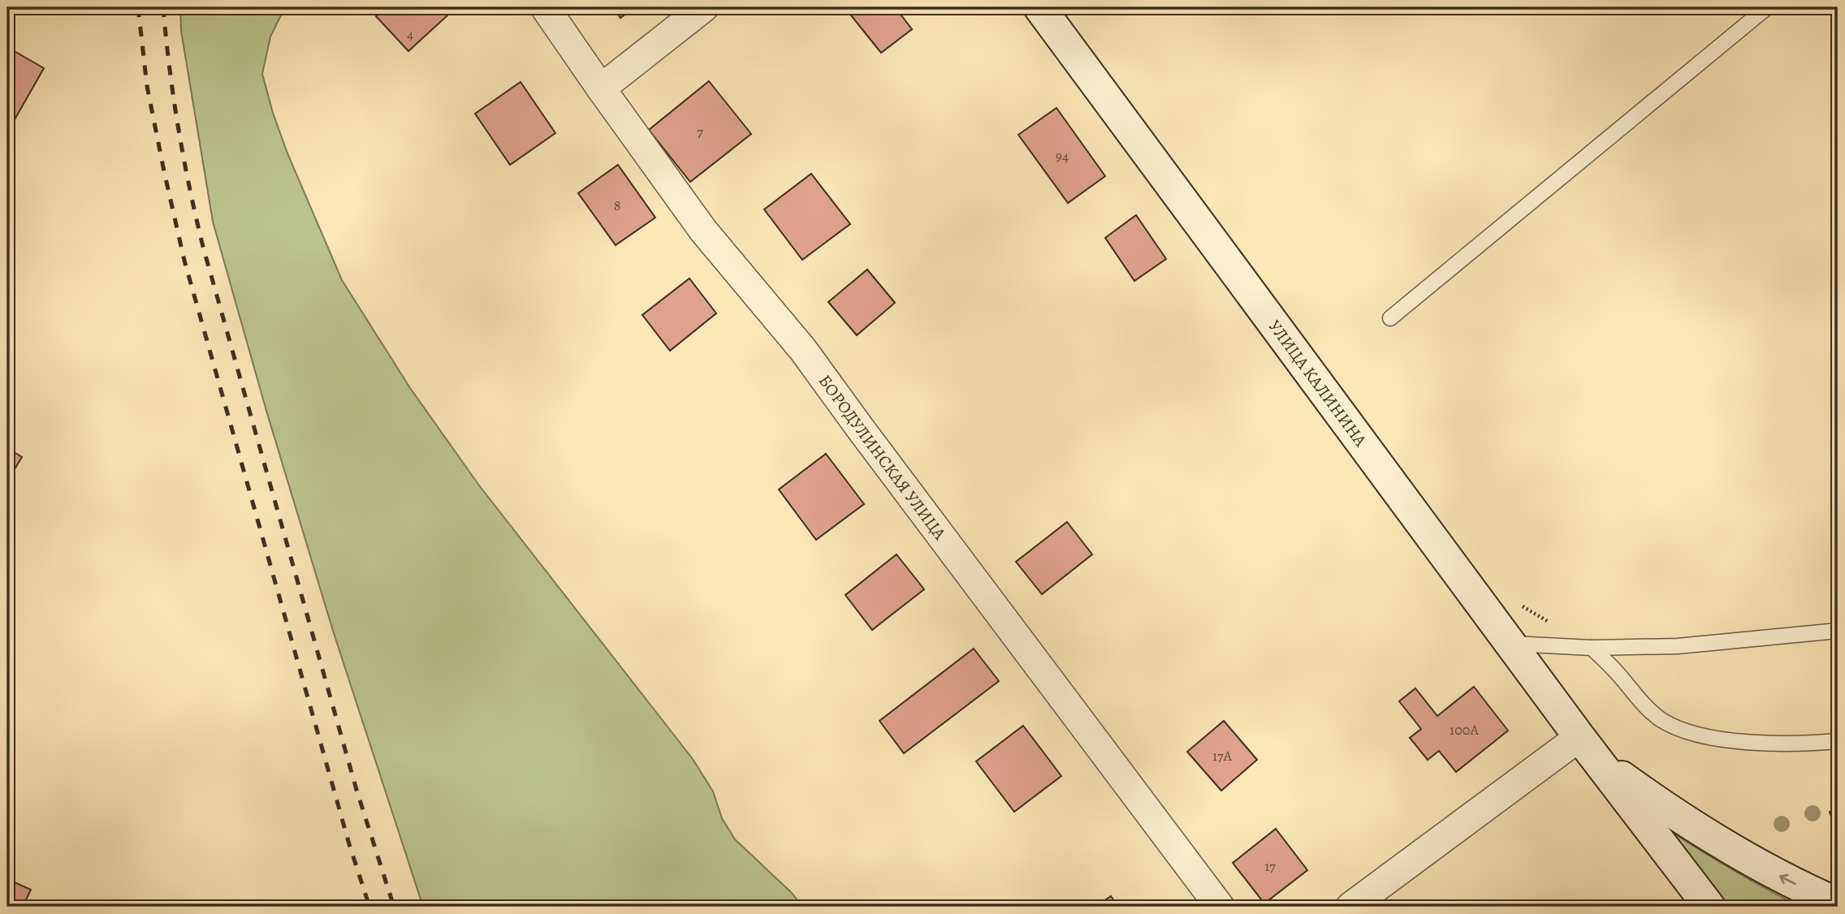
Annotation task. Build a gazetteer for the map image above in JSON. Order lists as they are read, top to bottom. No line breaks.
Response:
{"streets":{"main road":["УЛИЦА КАЛИНИНА"],"street":["БОРОДУЛИНСКАЯ УЛИЦА"]},"house_numbers":["4","7","94","8","100А","17А","17"]}
